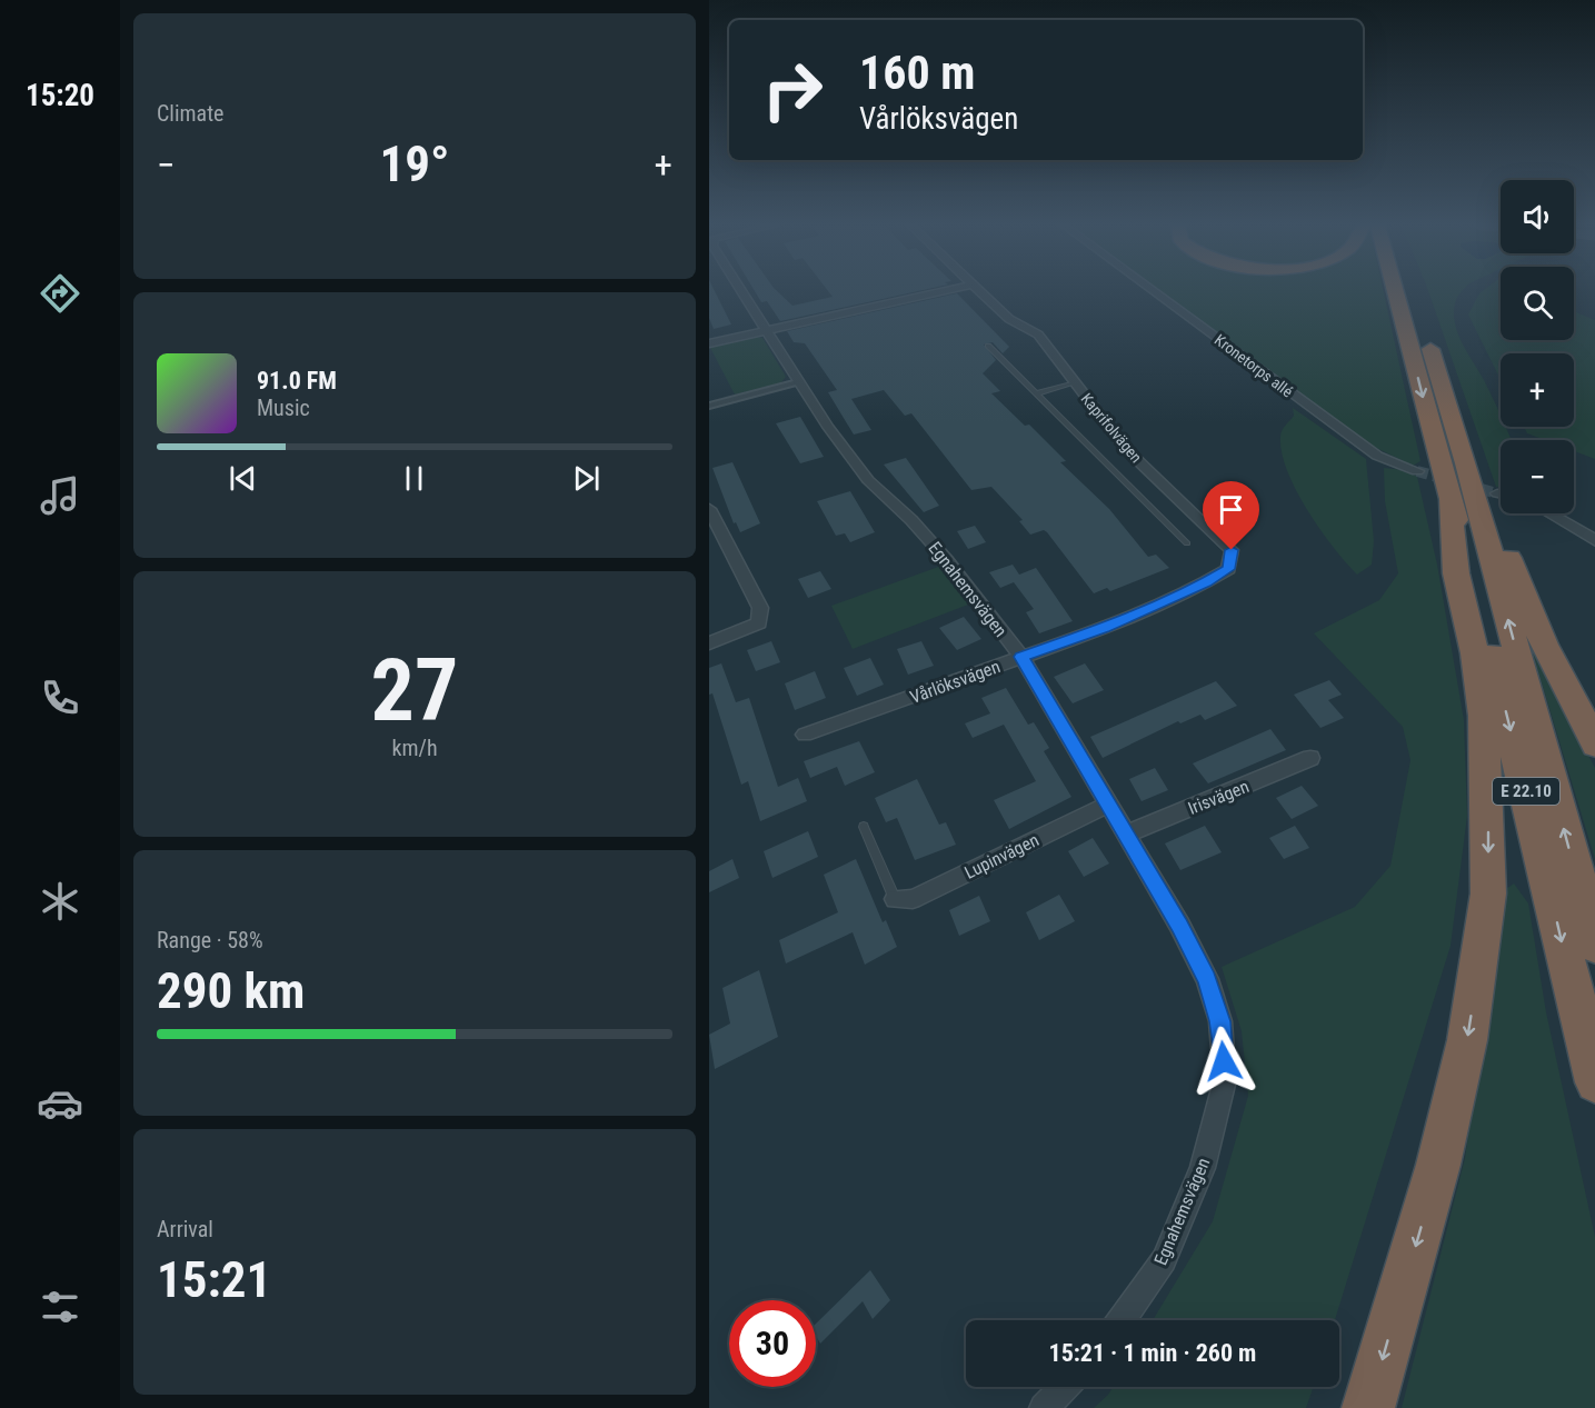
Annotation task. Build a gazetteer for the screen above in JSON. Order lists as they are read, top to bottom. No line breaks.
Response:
{"streets":{"highway":["E 22.10"],"street":["Kronetorps allé","Kaprifolvägen","Egnahemsvägen","Vårlöksvägen","Irisvägen","Lupinvägen"]},"crossings":[["Kaprifolvägen","Vårlöksvägen"],["Egnahemsvägen","Vårlöksvägen"],["Egnahemsvägen","Irisvägen"],["Egnahemsvägen","Lupinvägen"]],"page":{"tabs":"15:20","tile":["Climate",["27","km/h"],["Range · 58%","290 km"],["Arrival","15:21"]],"turn":["160 m","Vårlöksvägen"],"heat":["−","19°","+"],"map_buttons":["+","−"],"song":["91.0 FM","Music"],"limit":"30","trip":"15:21 · 1 min · 260 m"}}
